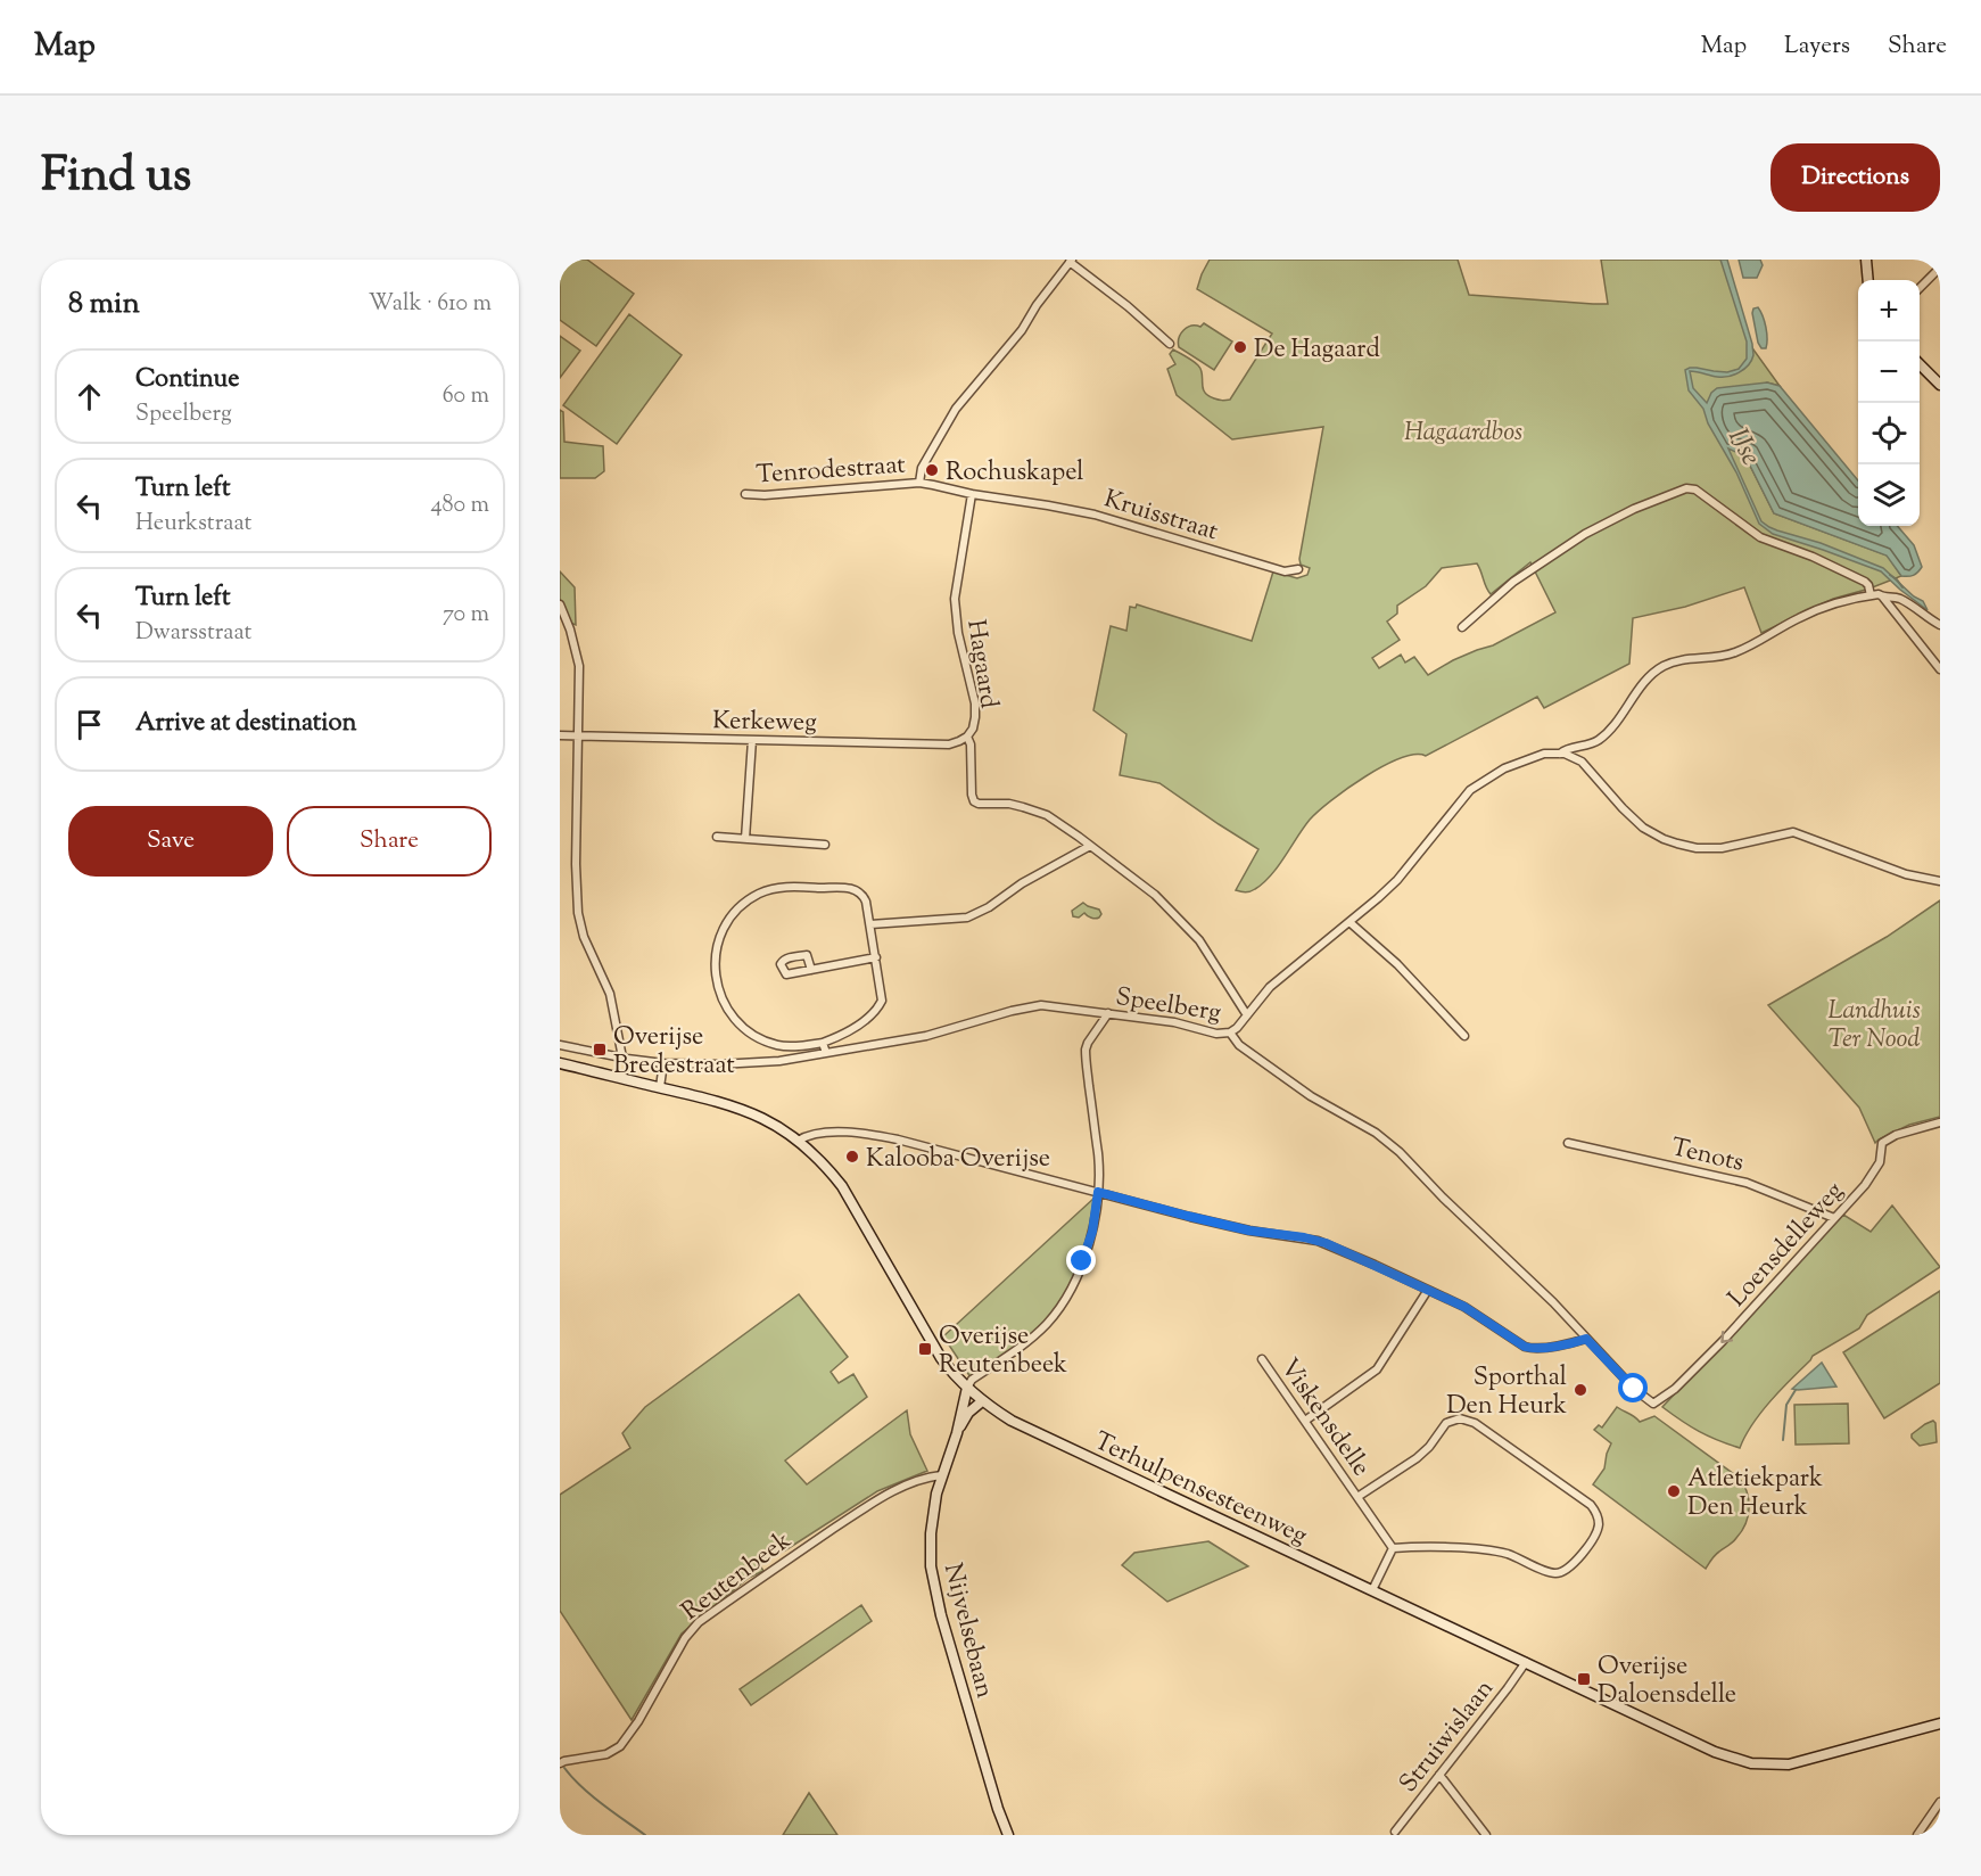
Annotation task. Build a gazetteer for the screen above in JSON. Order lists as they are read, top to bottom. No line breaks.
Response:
{"streets":{"main road":["Terhulpensesteenweg","Nijvelsebaan"],"street":["Tenrodestraat","Kruisstraat","Hagaard","Kerkeweg","Speelberg","Tenots","Loensdelleweg","Viskensdelle","Reutenbeek","Struiwislaan"]},"crossings":[["Kruisstraat","Hagaard"],["Hagaard","Kerkeweg"],["Speelberg","Loensdelleweg"],["Tenots","Loensdelleweg"],["Terhulpensesteenweg","Nijvelsebaan"],["Terhulpensesteenweg","Struiwislaan"],["Reutenbeek","Nijvelsebaan"]],"one_way":["Loensdelleweg"],"water":["IJse"],"parks":["Hagaardbos","Landhuis Ter Nood"],"places":{"other":["De Hagaard","Rochuskapel","Kalooba Overijse","Sporthal Den Heurk","Atletiekpark Den Heurk"],"transit":["Overijse Bredestraat","Overijse Reutenbeek","Overijse Daloensdelle"]},"page":{"header":"Map","nav":["Map","Layers","Share"],"title":"Find us","buttons":["Directions",["Save","Share"]],"heading":["8 min","Walk · 610 m"],"map_buttons":["+","−"],"list":[["Continue","Speelberg","60 m"],["Turn left","Heurkstraat","480 m"],["Turn left","Dwarsstraat","70 m"],"Arrive at destination"]}}
